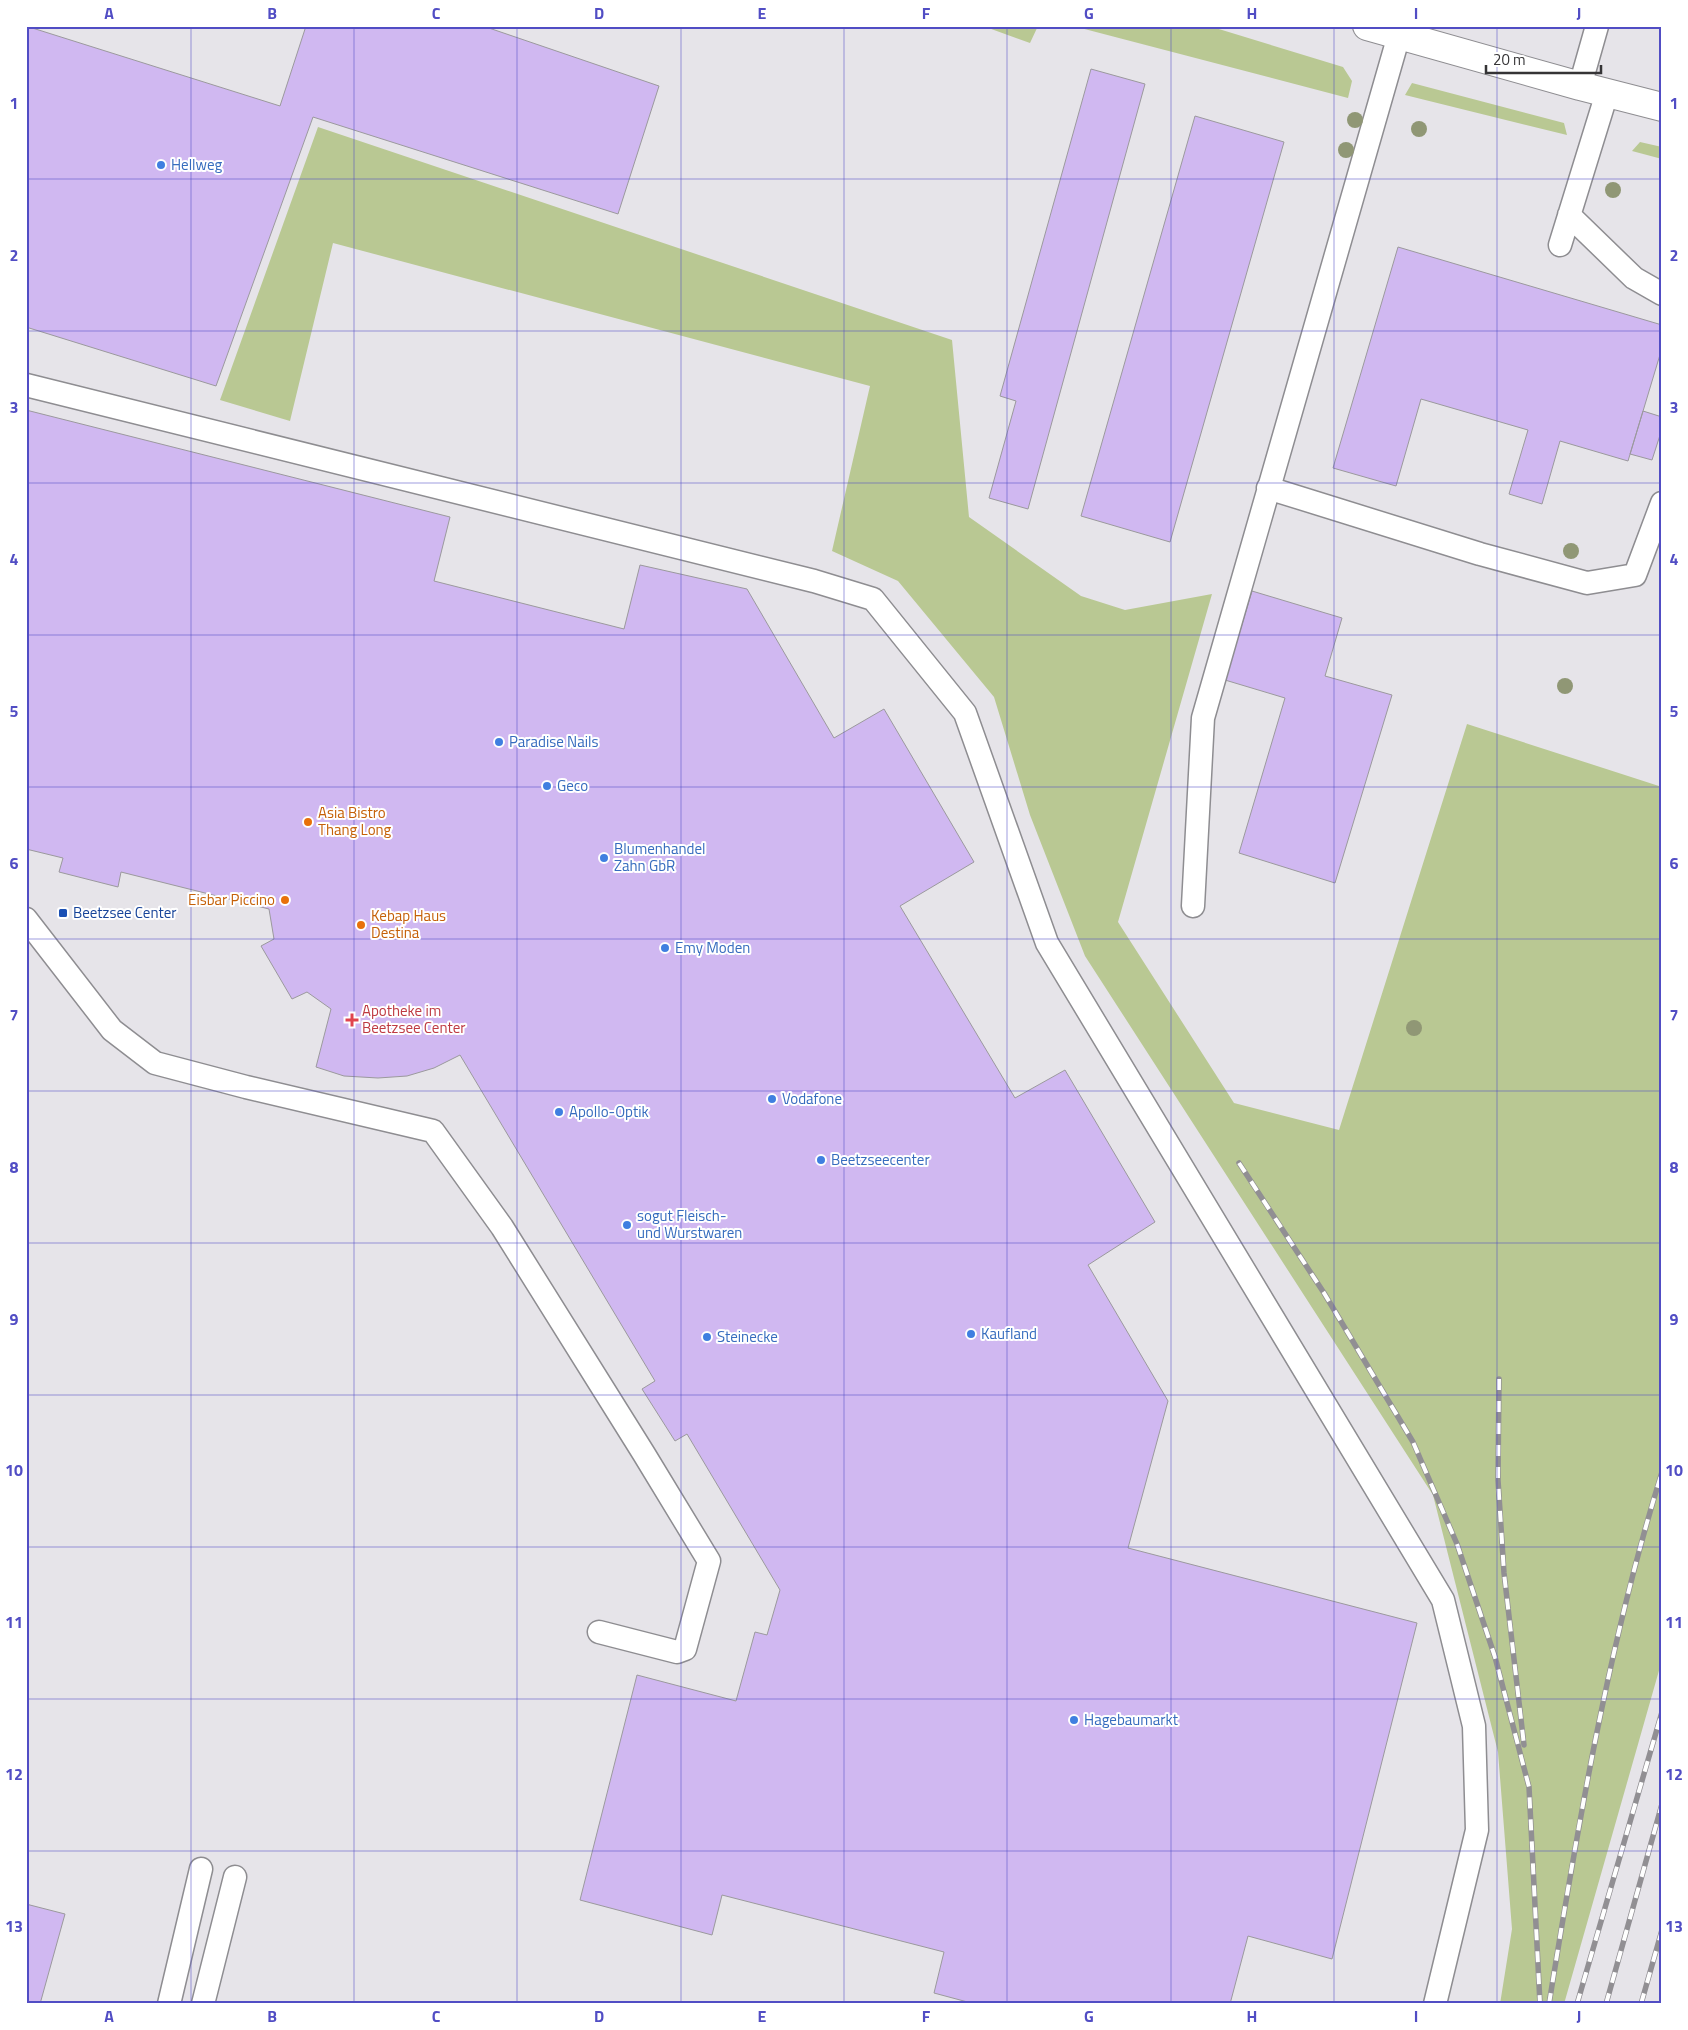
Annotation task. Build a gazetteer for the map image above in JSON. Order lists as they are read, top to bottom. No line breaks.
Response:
{"places":{"other":["Hellweg","Paradise Nails","Geco","Asia Bistro Thang Long","Blumenhandel Zahn GbR","Eisbar Piccino","Kebap Haus Destina","Emy Moden","Vodafone","Apollo-Optik","Beetzseecenter","sogut Fleisch- und Wurstwaren","Kaufland","Steinecke","Hagebaumarkt"],"transit":["Beetzsee Center"],"health":["Apotheke im Beetzsee Center"]},"scale_bar":"20 m","grid":{"columns":["A","B","C","D","E","F","G","H","I","J"],"rows":["1","2","3","4","5","6","7","8","9","10","11","12","13"]}}
